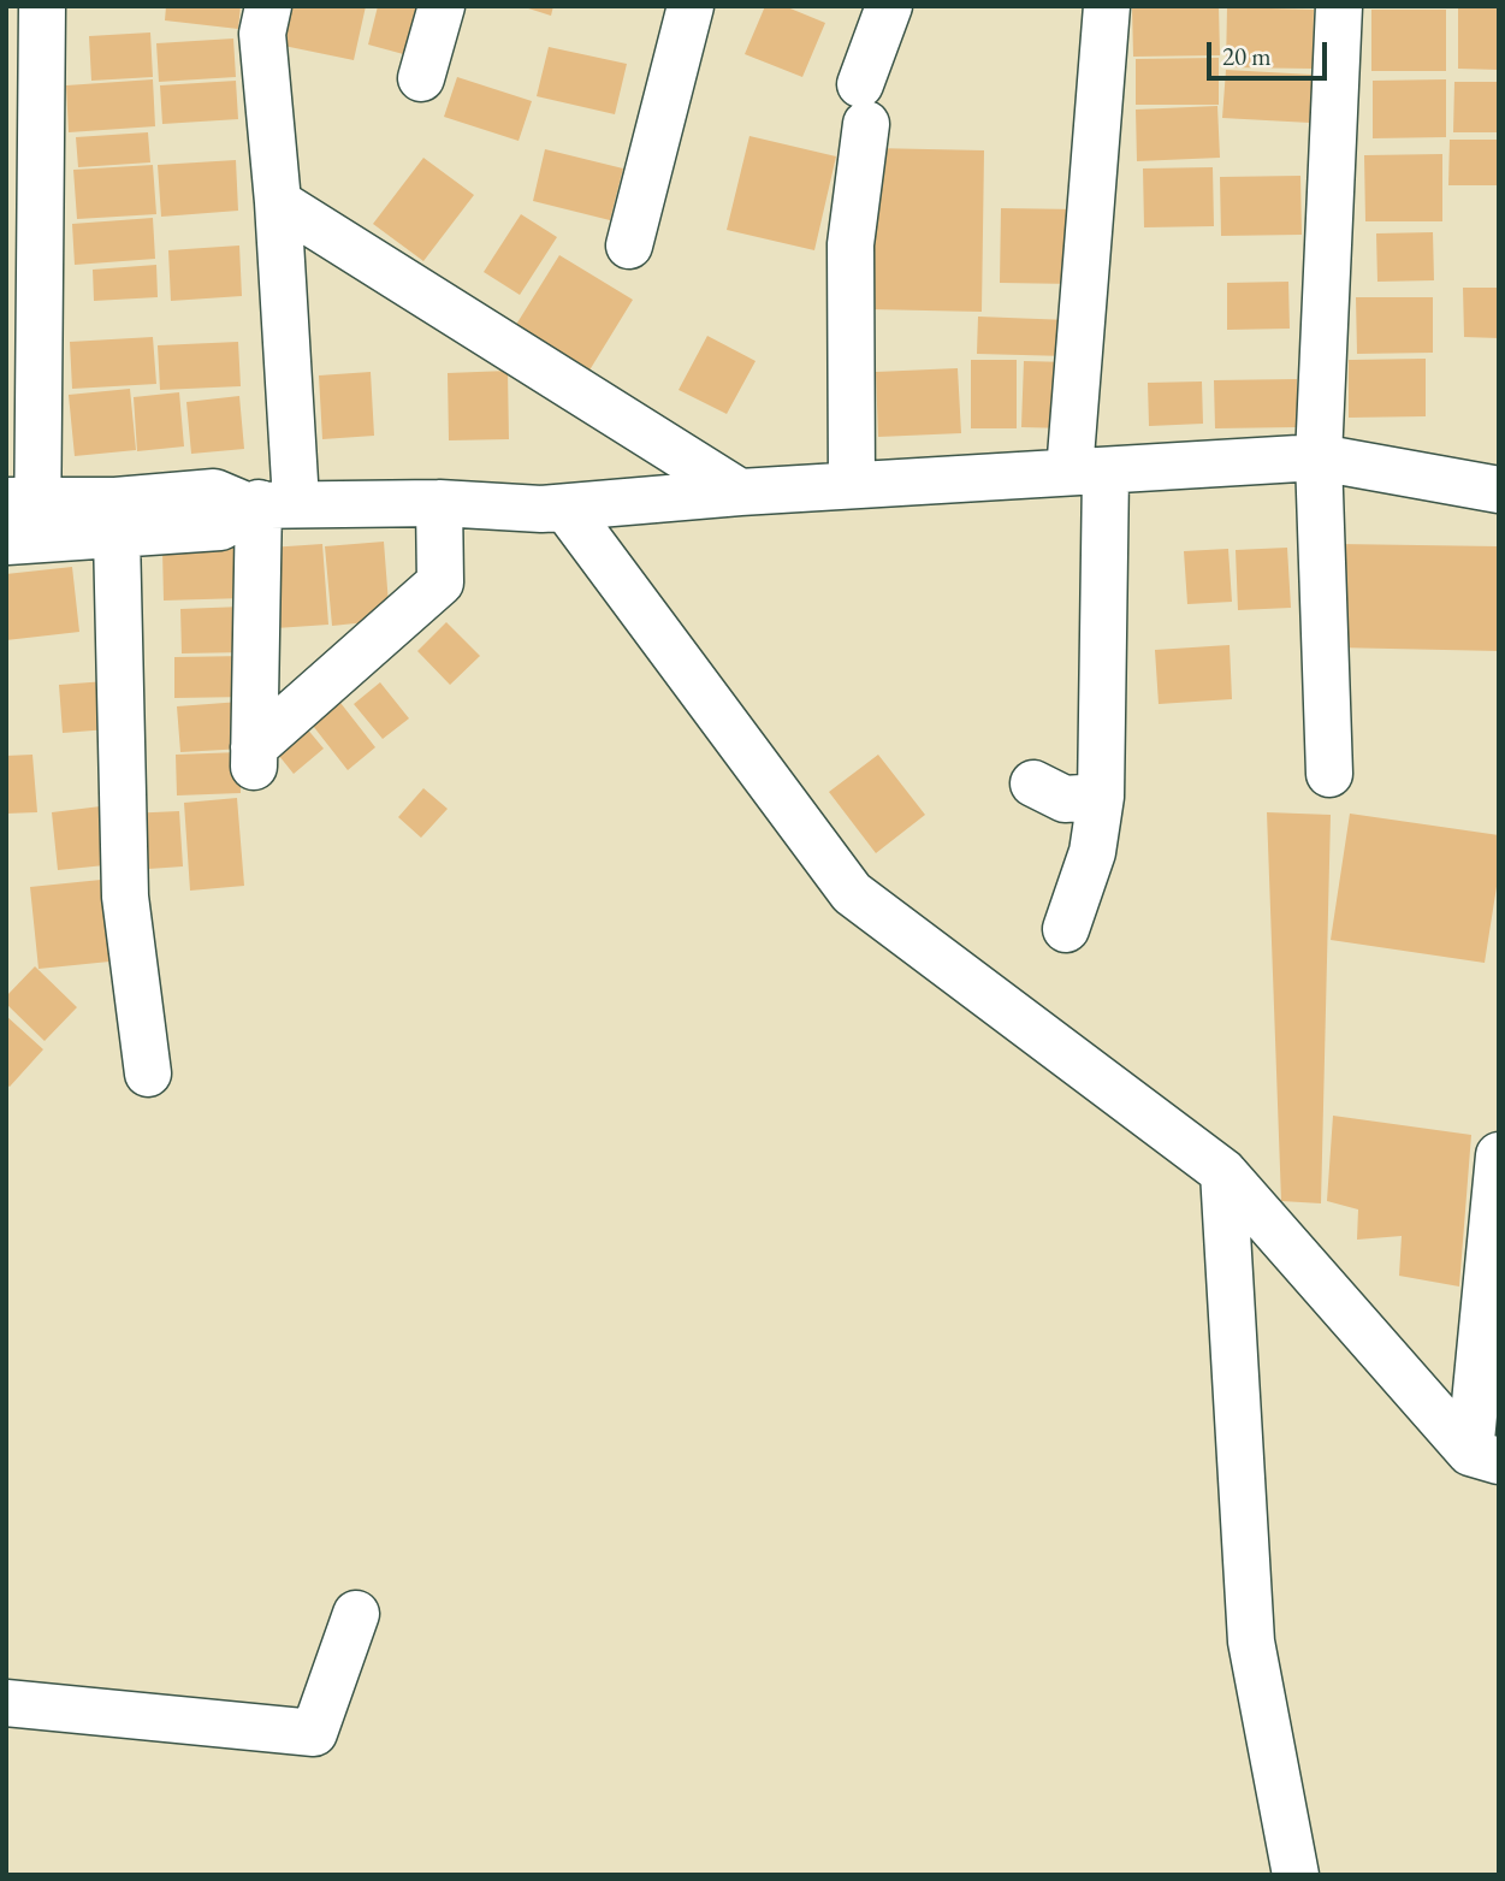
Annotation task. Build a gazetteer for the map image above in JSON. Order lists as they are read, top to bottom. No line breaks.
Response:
{"scale_bar":"20 m"}
